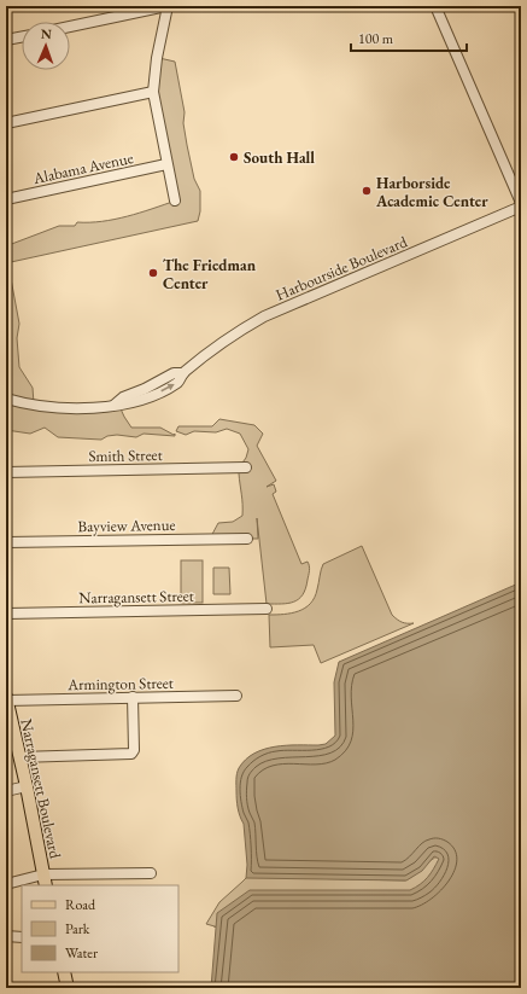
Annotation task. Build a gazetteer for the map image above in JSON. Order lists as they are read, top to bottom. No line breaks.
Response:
{"streets":{"main road":["Narragansett Boulevard"],"street":["Alabama Avenue","Harbourside Boulevard","Smith Street","Bayview Avenue","Narragansett Street","Armington Street"]},"crossings":[["Armington Street","Narragansett Boulevard"]],"places":["South Hall","Harborside Academic Center","The Friedman Center"],"legend":["Road","Park","Water"],"scale_bar":"100 m","north":"top"}
